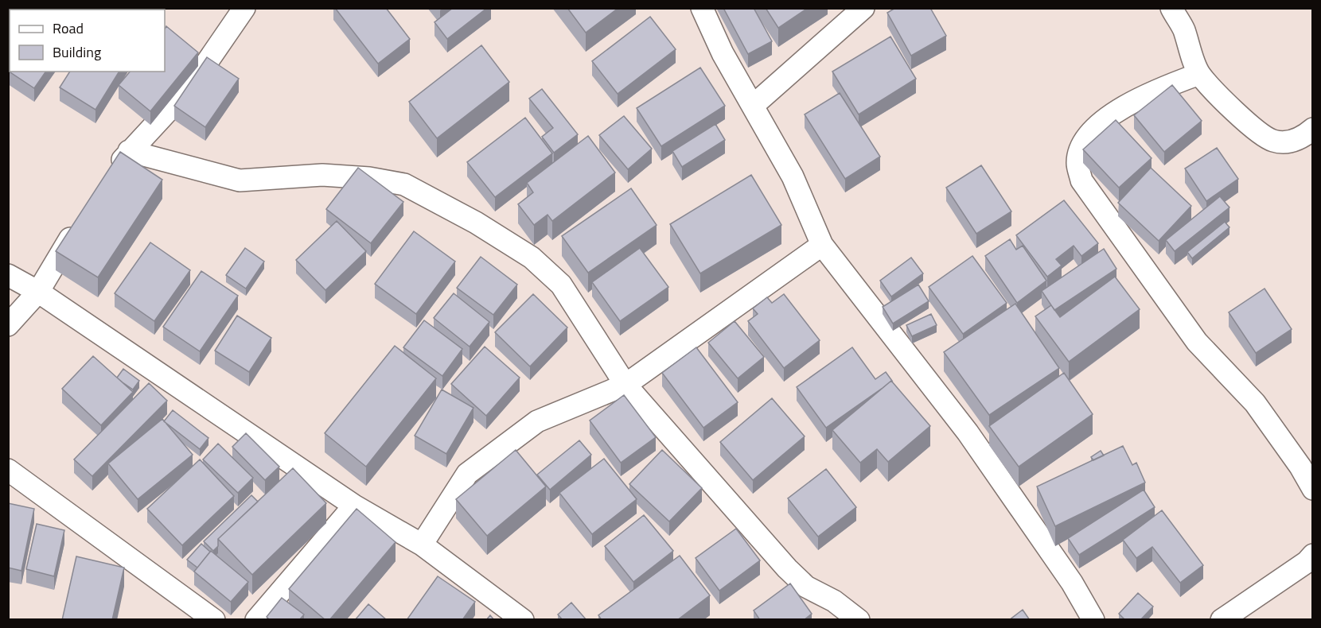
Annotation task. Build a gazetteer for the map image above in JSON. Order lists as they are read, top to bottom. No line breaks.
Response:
{"legend":["Road","Building"]}
